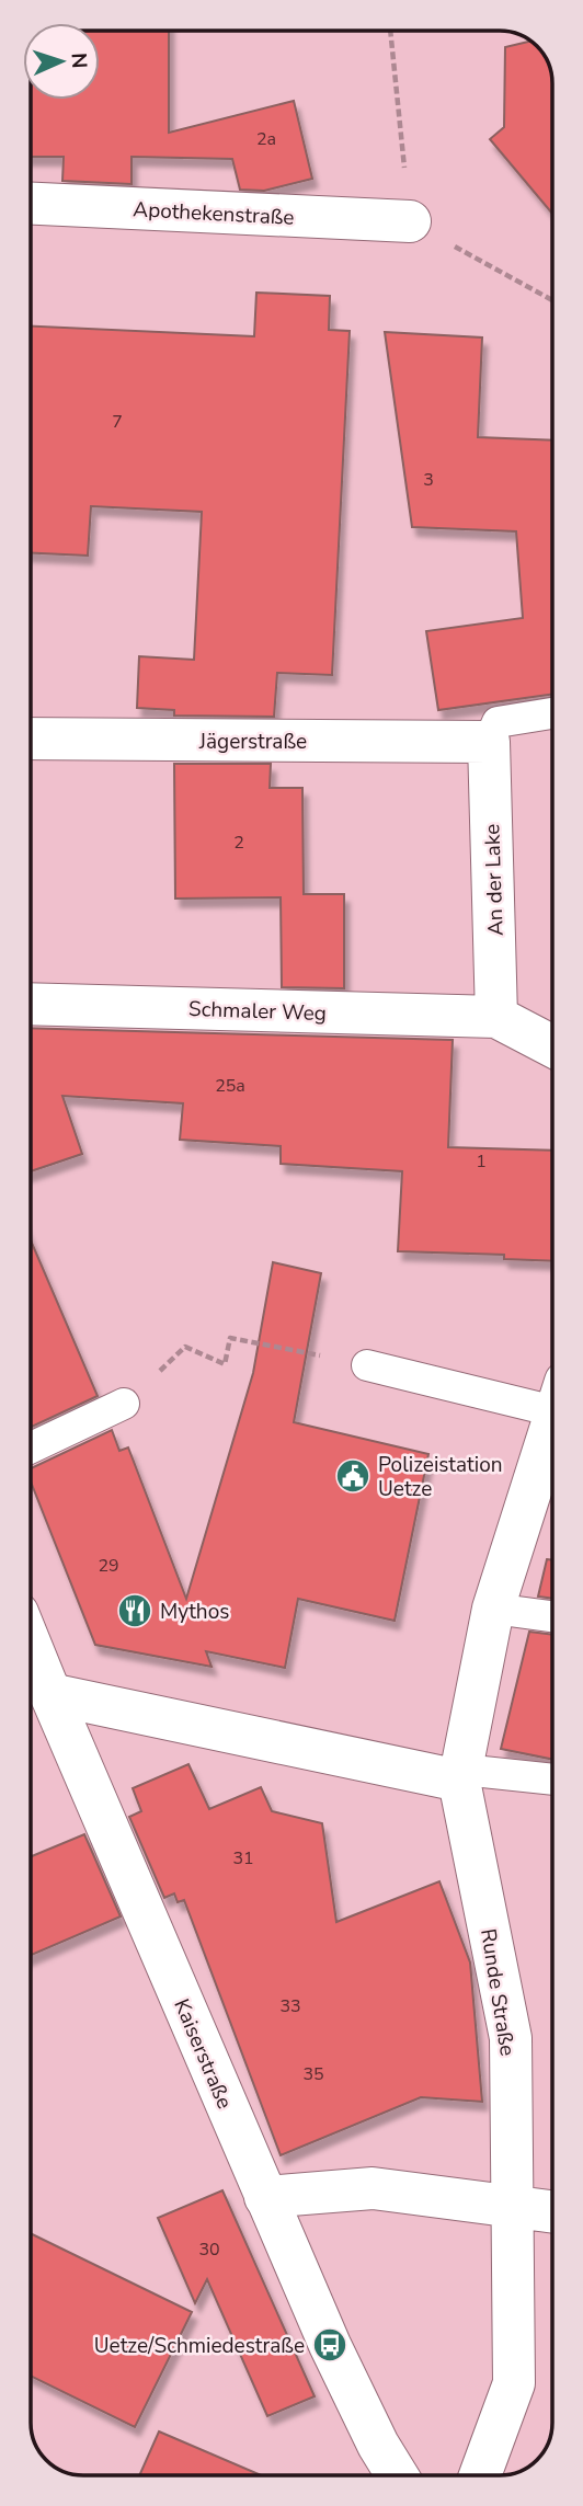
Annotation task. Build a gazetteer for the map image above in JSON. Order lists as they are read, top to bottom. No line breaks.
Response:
{"streets":{"street":["Apothekenstraße","Jägerstraße","An der Lake","Schmaler Weg","Runde Straße","Kaiserstraße"]},"crossings":[["Jägerstraße","An der Lake"],["An der Lake","Schmaler Weg"]],"places":{"public building":["Polizeistation Uetze"],"restaurant":["Mythos"],"bus stop":["Uetze/Schmiedestraße"]},"house_numbers":["2a","7","3","2","25a","1","29","31","33","35","30"],"north":"right"}
